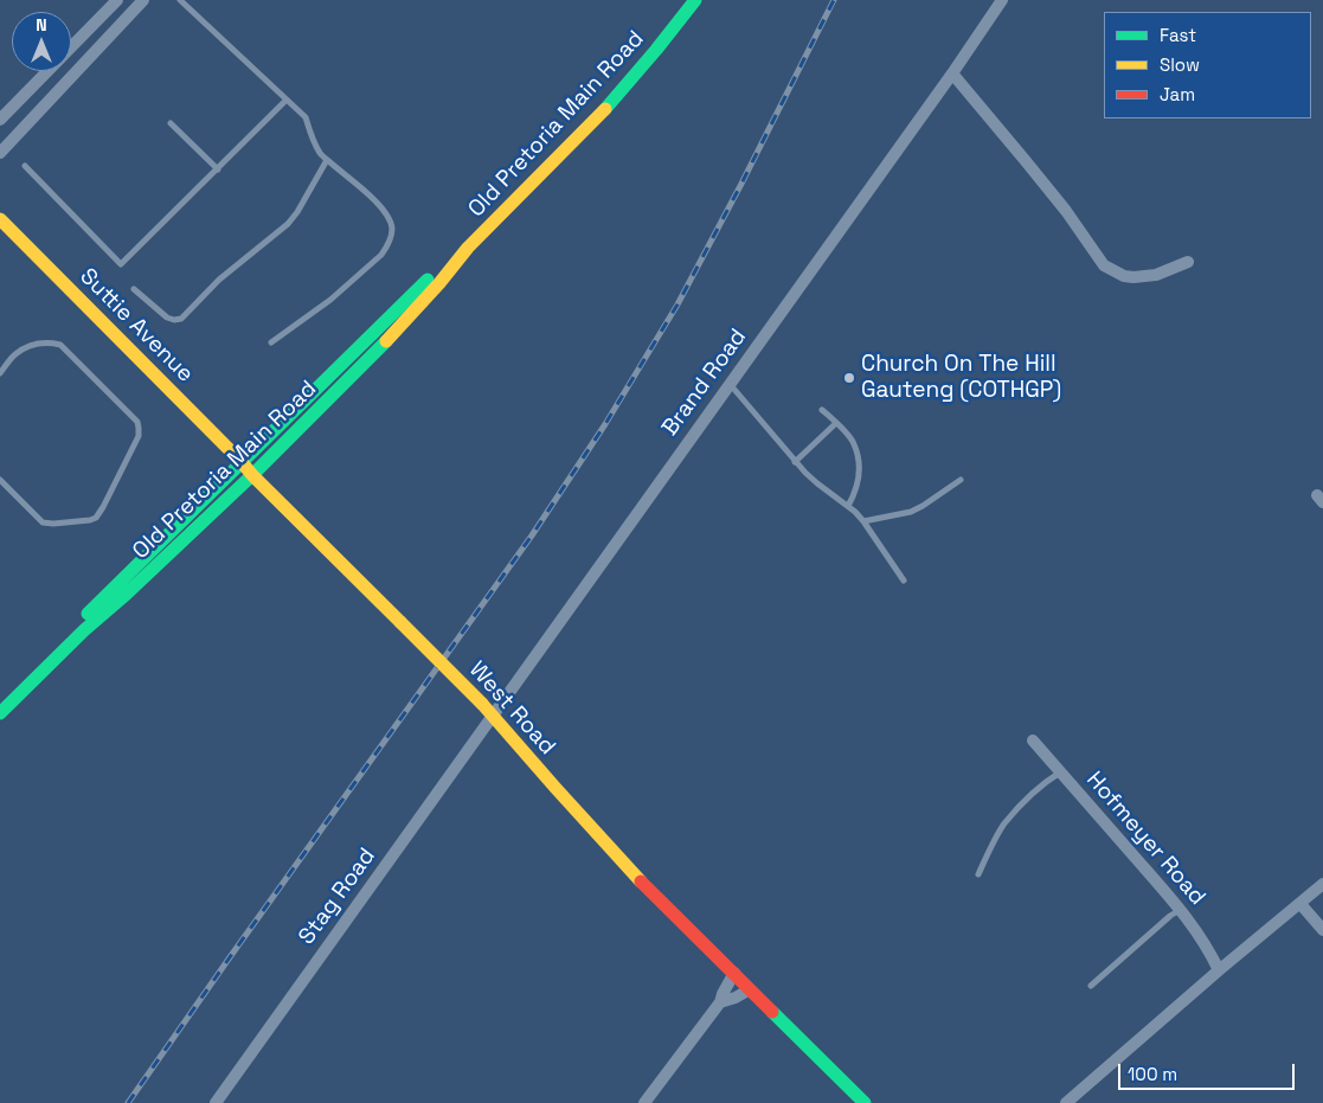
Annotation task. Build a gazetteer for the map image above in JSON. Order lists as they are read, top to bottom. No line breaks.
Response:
{"streets":{"main road":["Old Pretoria Main Road","Suttie Avenue","West Road"],"street":["Brand Road","Hofmeyer Road","Stag Road"]},"crossings":[["Old Pretoria Main Road","Suttie Avenue"],["Old Pretoria Main Road","West Road"],["Suttie Avenue","West Road"],["Brand Road","West Road"],["Brand Road","Stag Road"],["West Road","Stag Road"]],"places":["Church On The Hill Gauteng (COTHGP)"],"legend":["Fast","Slow","Jam"],"scale_bar":"100 m","north":"top"}
